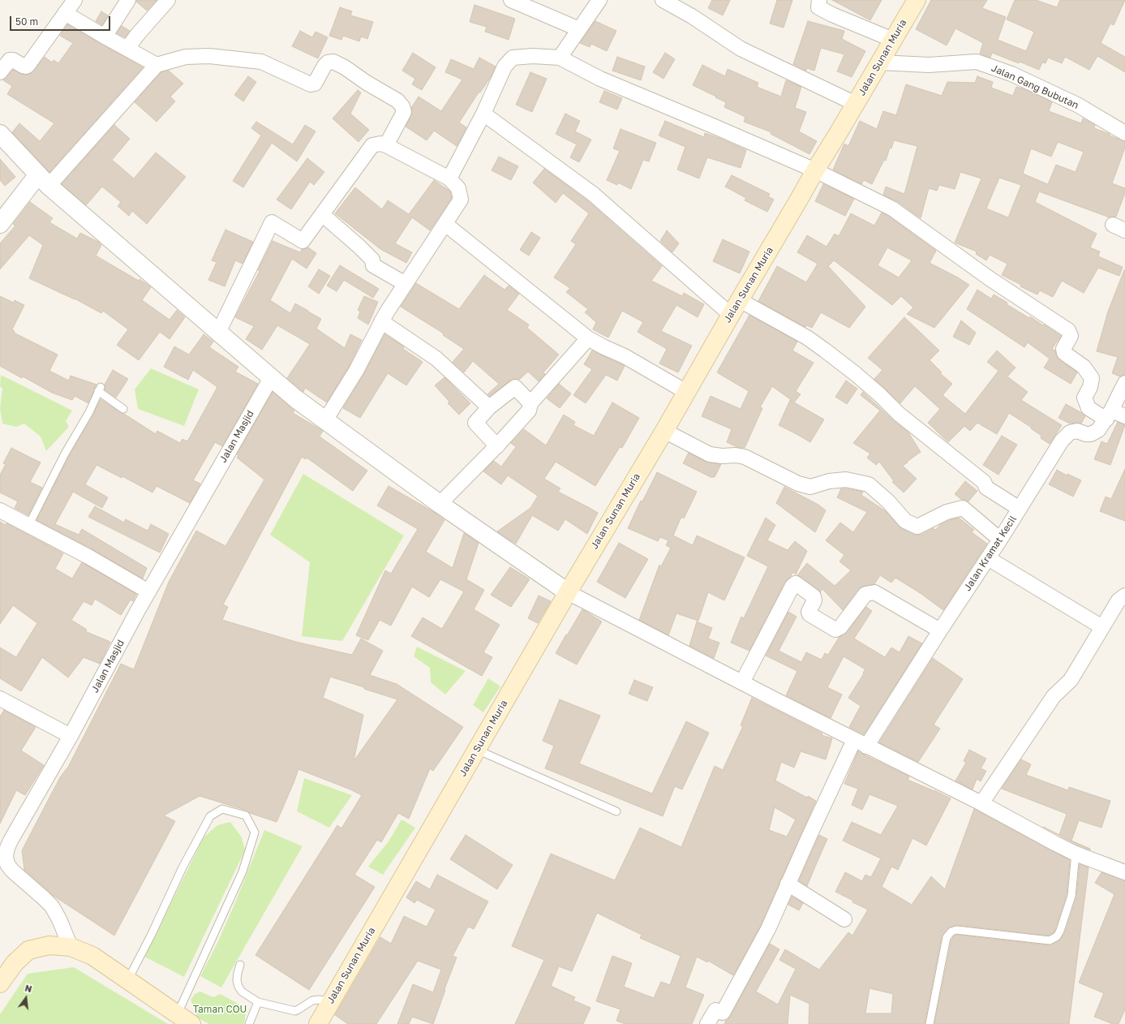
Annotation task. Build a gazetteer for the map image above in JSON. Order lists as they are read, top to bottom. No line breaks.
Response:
{"streets":{"main road":["Jalan Sunan Muria"],"street":["Jalan Gang Bubutan","Jalan Masjid","Jalan Kramat Kecil"]},"crossings":[["Jalan Sunan Muria","Jalan Gang Bubutan"]],"parks":["Taman COU"],"scale_bar":"50 m","north":"top"}
